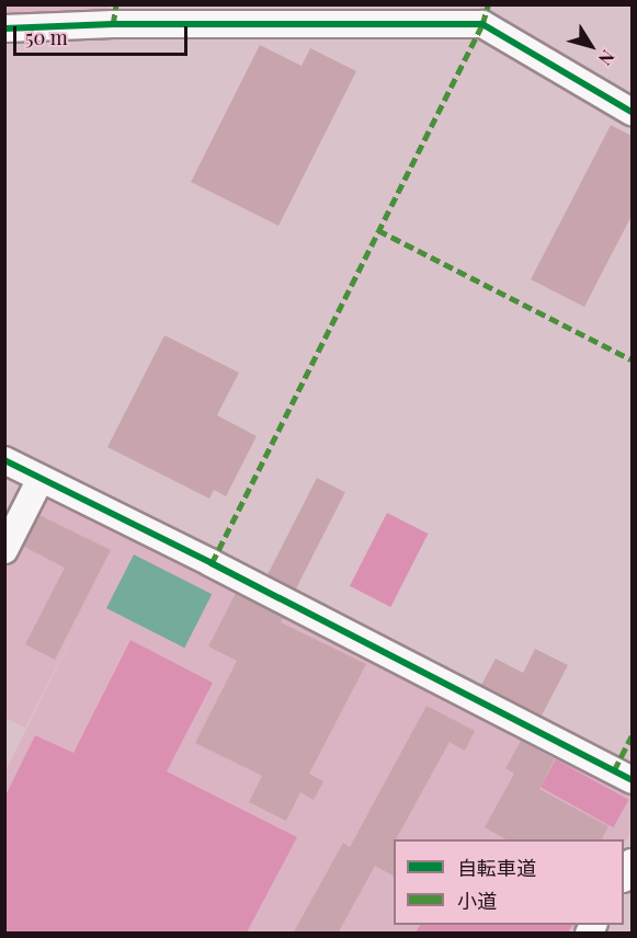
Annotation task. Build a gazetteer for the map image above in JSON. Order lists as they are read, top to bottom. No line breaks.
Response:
{"legend":["自転車道","小道"],"scale_bar":"50 m","north":"bottom right"}
